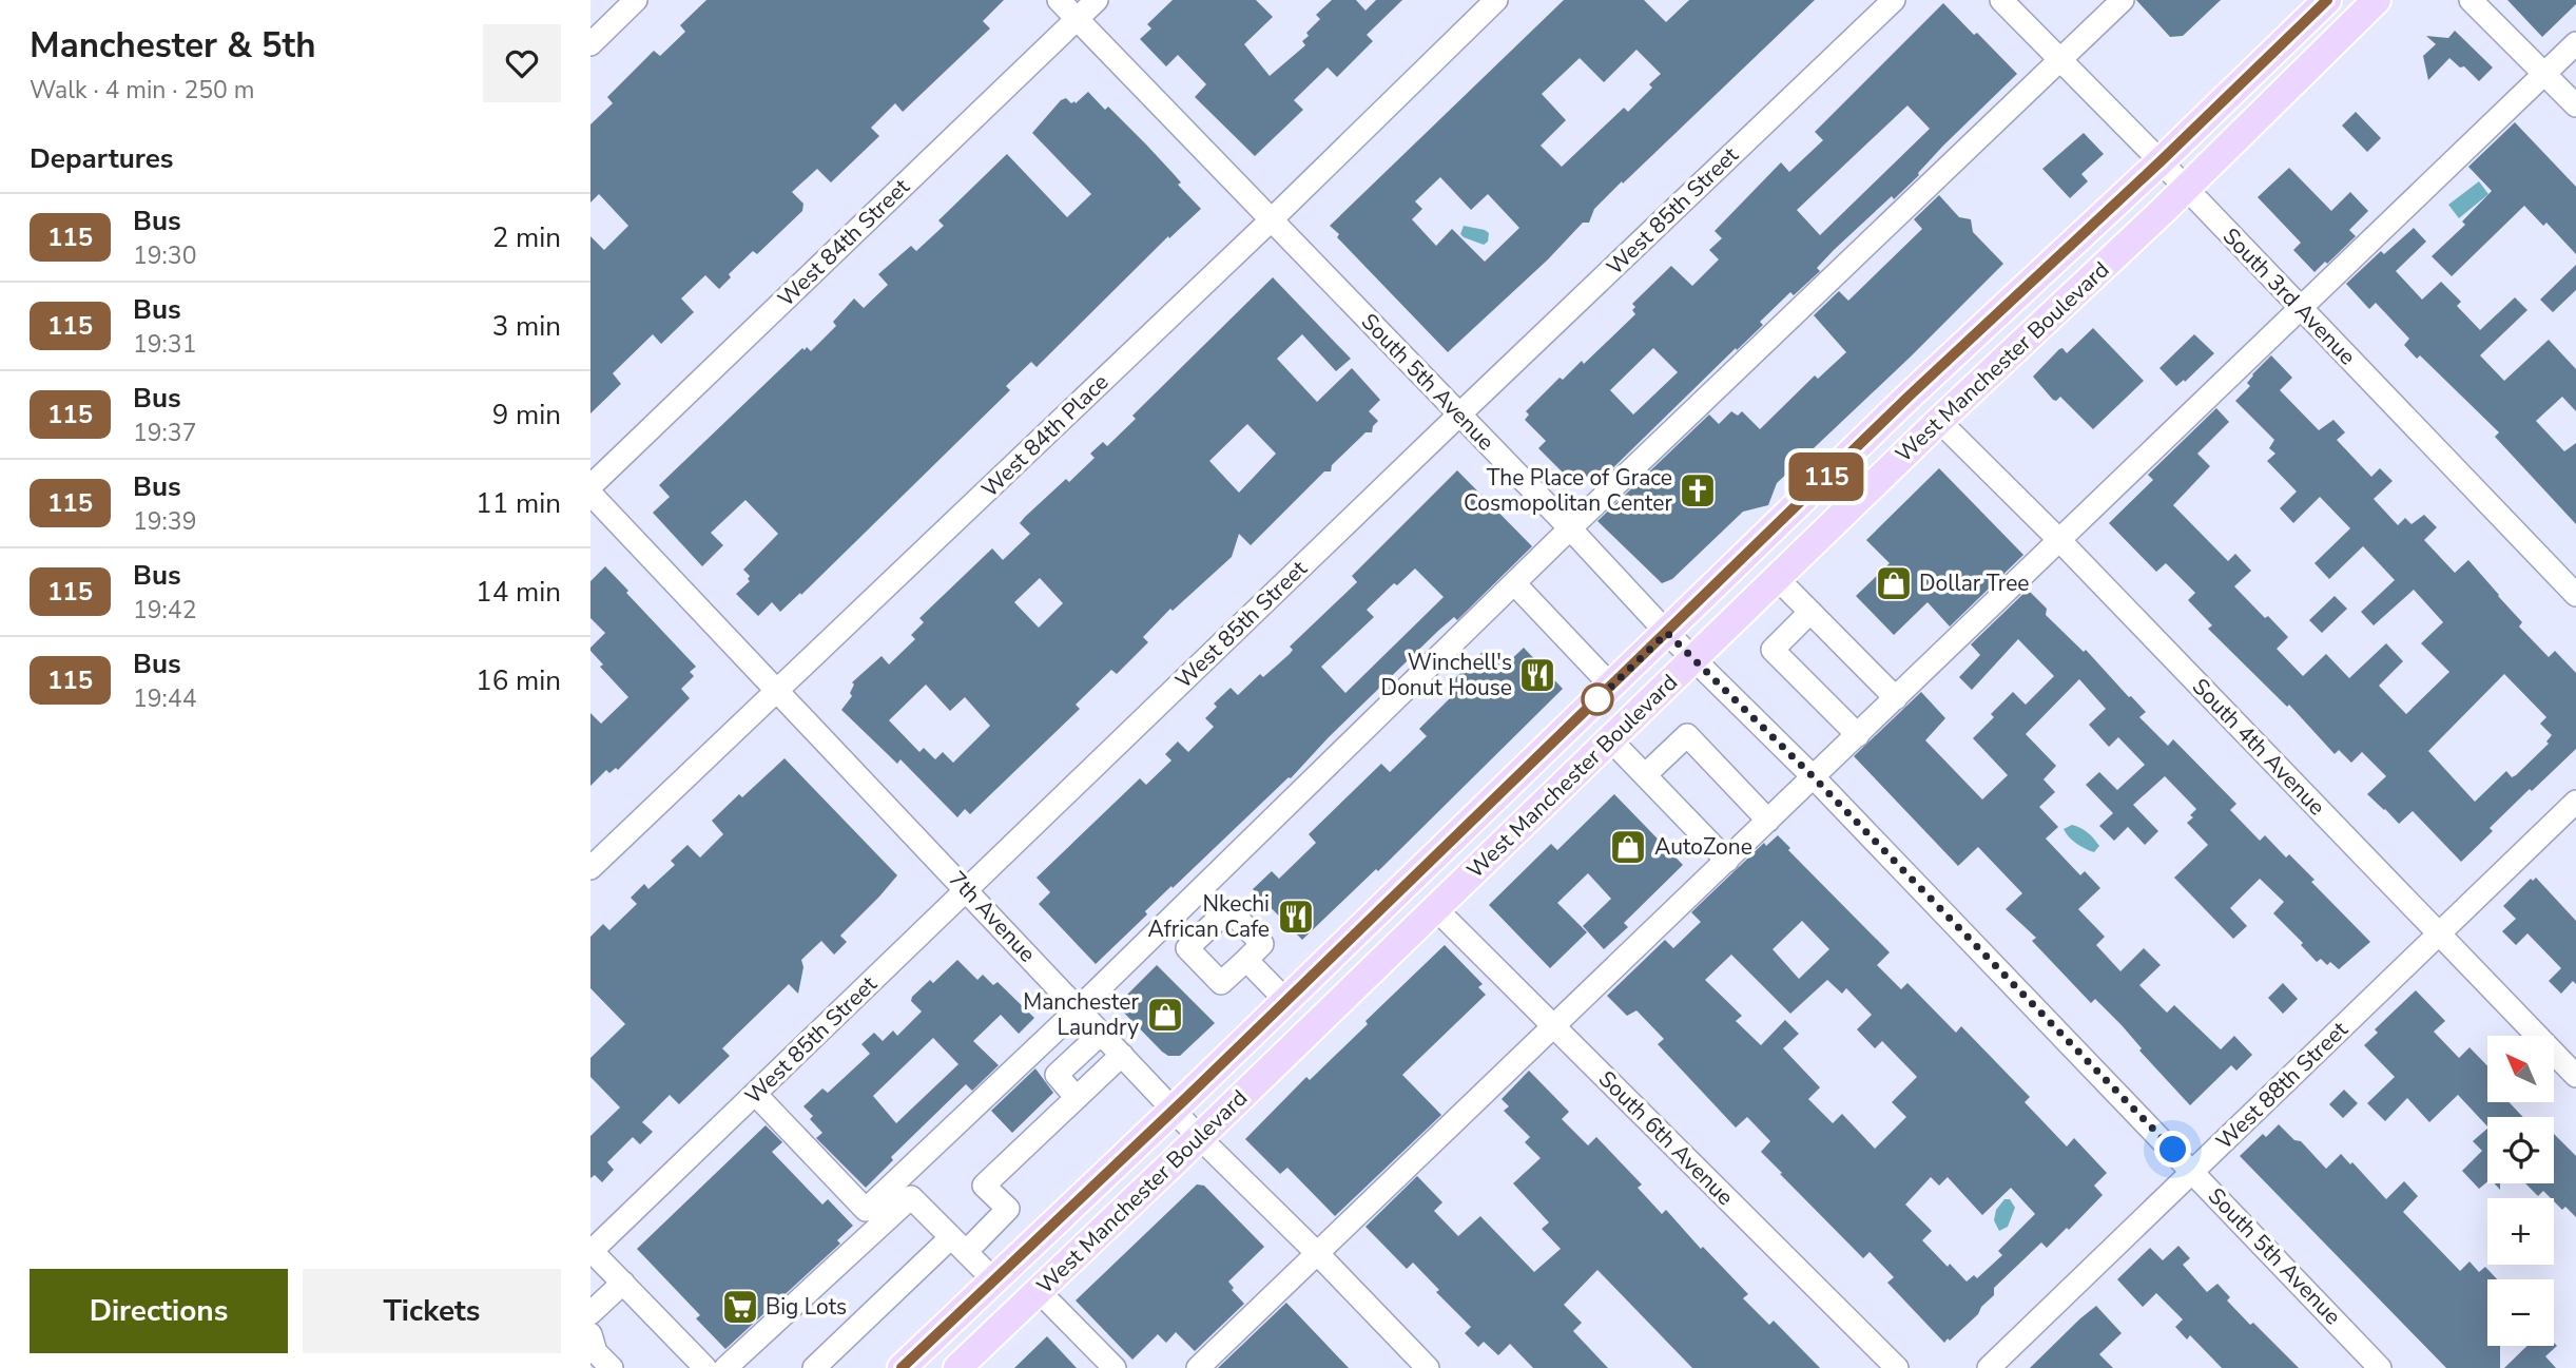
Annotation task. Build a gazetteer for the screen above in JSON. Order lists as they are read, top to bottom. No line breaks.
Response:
{"streets":{"main road":["West Manchester Boulevard"],"street":["West 85th Street","West 84th Street","South 3rd Avenue","South 5th Avenue","West 84th Place","South 4th Avenue","7th Avenue","West 88th Street","South 6th Avenue"]},"crossings":[["West 85th Street","South 5th Avenue"],["West 85th Street","7th Avenue"],["West 84th Street","South 5th Avenue"],["South 3rd Avenue","West Manchester Boulevard"],["West Manchester Boulevard","South 5th Avenue"],["West Manchester Boulevard","South 4th Avenue"],["West Manchester Boulevard","7th Avenue"],["West Manchester Boulevard","South 6th Avenue"],["South 5th Avenue","West 84th Place"],["South 5th Avenue","West 88th Street"],["West 84th Place","7th Avenue"],["South 4th Avenue","West 88th Street"]],"places":{"church":["The Place of Grace Cosmopolitan Center"],"shop":["Dollar Tree","AutoZone","Manchester Laundry"],"restaurant":["Winchell's Donut House","Nkechi African Cafe"],"supermarket":["Big Lots"]},"lines":["bus line 115"],"north":"top left","page":{"heading":[["Manchester & 5th","Walk · 4 min · 250 m"],"Departures"],"on_map":"115","list":[{"mark":"115","name":"Bus","note":"19:30","value":"2 min"},{"mark":"115","name":"Bus","note":"19:31","value":"3 min"},{"mark":"115","name":"Bus","note":"19:37","value":"9 min"},{"mark":"115","name":"Bus","note":"19:39","value":"11 min"},{"mark":"115","name":"Bus","note":"19:42","value":"14 min"},{"mark":"115","name":"Bus","note":"19:44","value":"16 min"}],"map_buttons":["+","−"],"buttons":["Directions","Tickets"]}}
